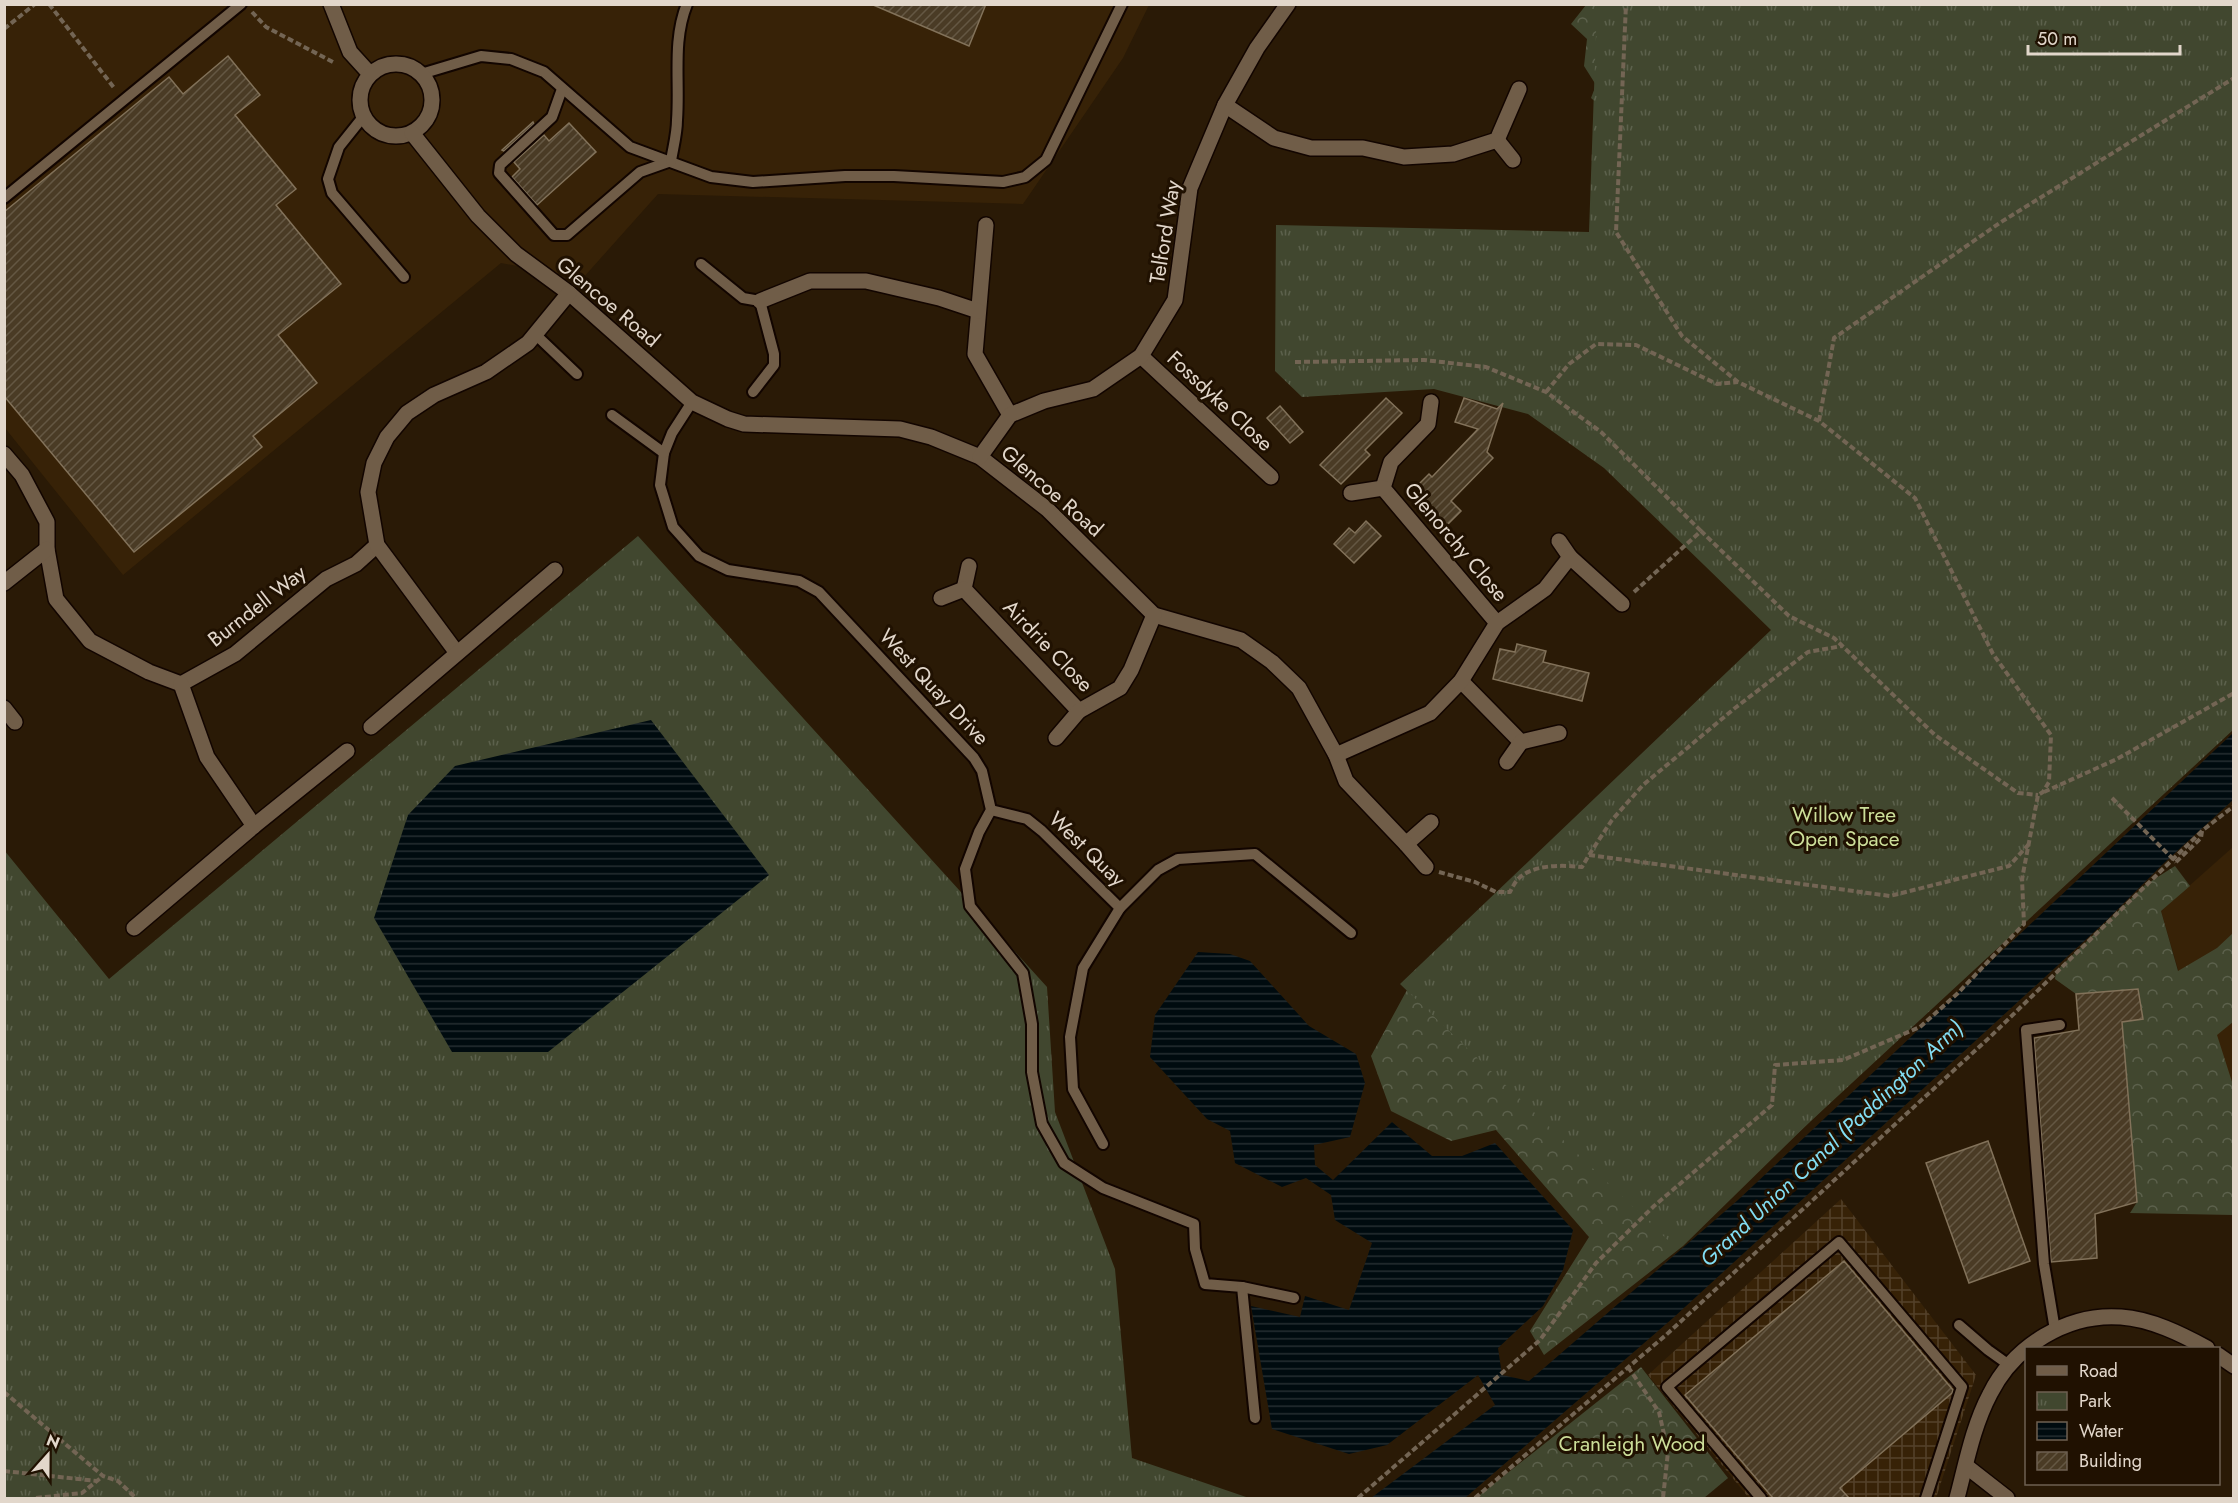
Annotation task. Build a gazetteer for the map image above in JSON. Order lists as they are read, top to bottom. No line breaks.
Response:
{"streets":{"street":["Telford Way","Glencoe Road","Fossdyke Close","Glenorchy Close","Burndell Way","Airdrie Close"],"lane":["West Quay Drive","West Quay"]},"crossings":[["Telford Way","Fossdyke Close"],["Glencoe Road","Airdrie Close"],["Glencoe Road","West Quay Drive"],["West Quay Drive","West Quay"]],"water":["Grand Union Canal (Paddington Arm)"],"parks":["Willow Tree Open Space","Cranleigh Wood"],"legend":["Road","Park","Water","Building"],"scale_bar":"50 m","north":"top"}
